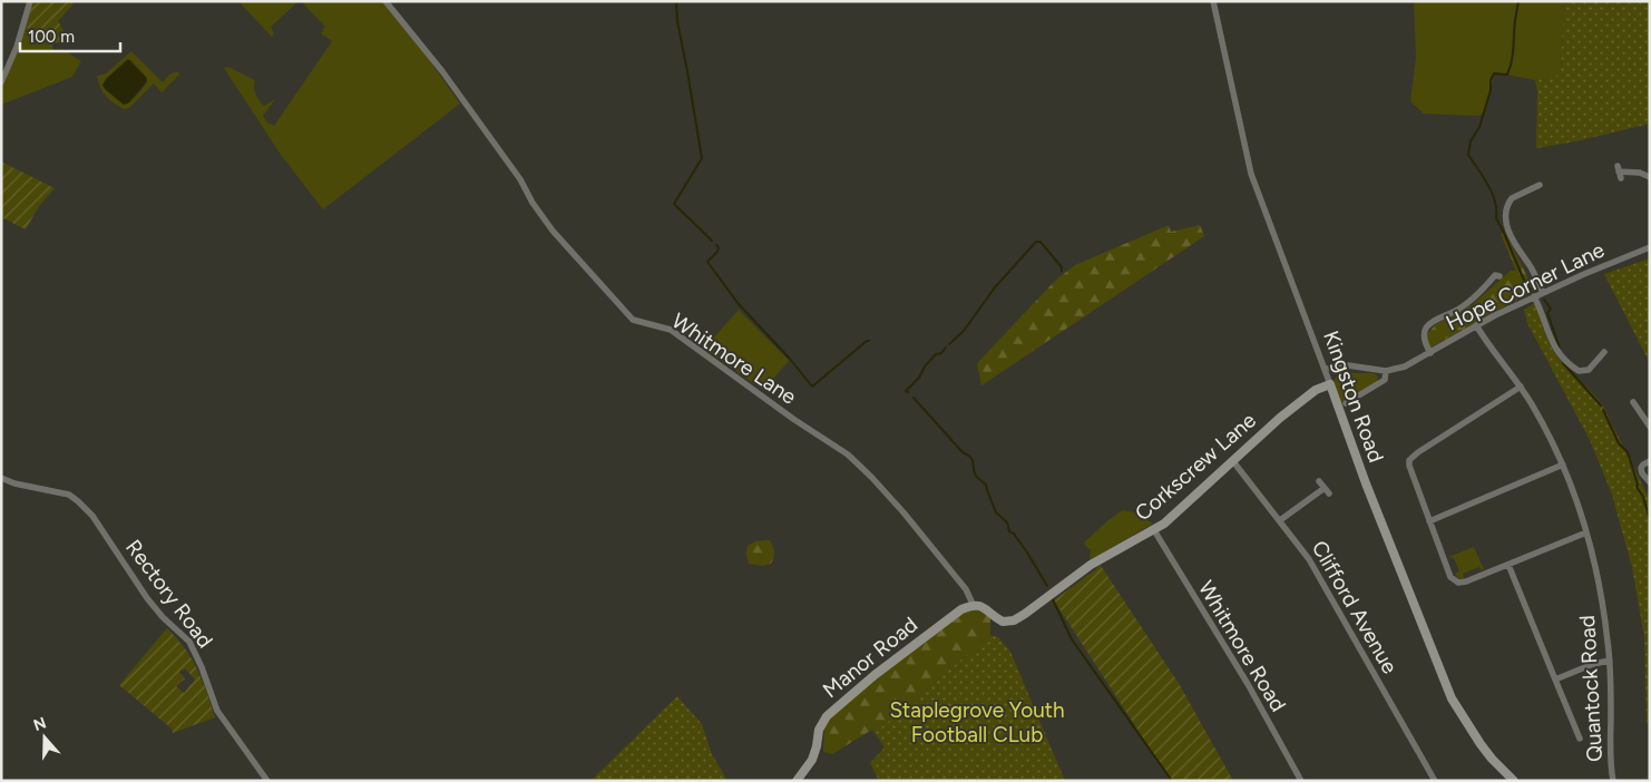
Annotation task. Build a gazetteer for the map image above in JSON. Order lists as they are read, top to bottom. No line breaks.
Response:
{"streets":{"street":["Hope Corner Lane","Whitmore Lane","Kingston Road","Corkscrew Lane","Rectory Road","Clifford Avenue","Whitmore Road","Manor Road","Quantock Road"]},"crossings":[["Hope Corner Lane","Kingston Road"],["Hope Corner Lane","Quantock Road"],["Whitmore Lane","Corkscrew Lane"],["Whitmore Lane","Manor Road"],["Kingston Road","Corkscrew Lane"],["Corkscrew Lane","Clifford Avenue"],["Corkscrew Lane","Whitmore Road"],["Corkscrew Lane","Manor Road"]],"parks":["Staplegrove Youth Football CLub"],"scale_bar":"100 m","north":"top"}
